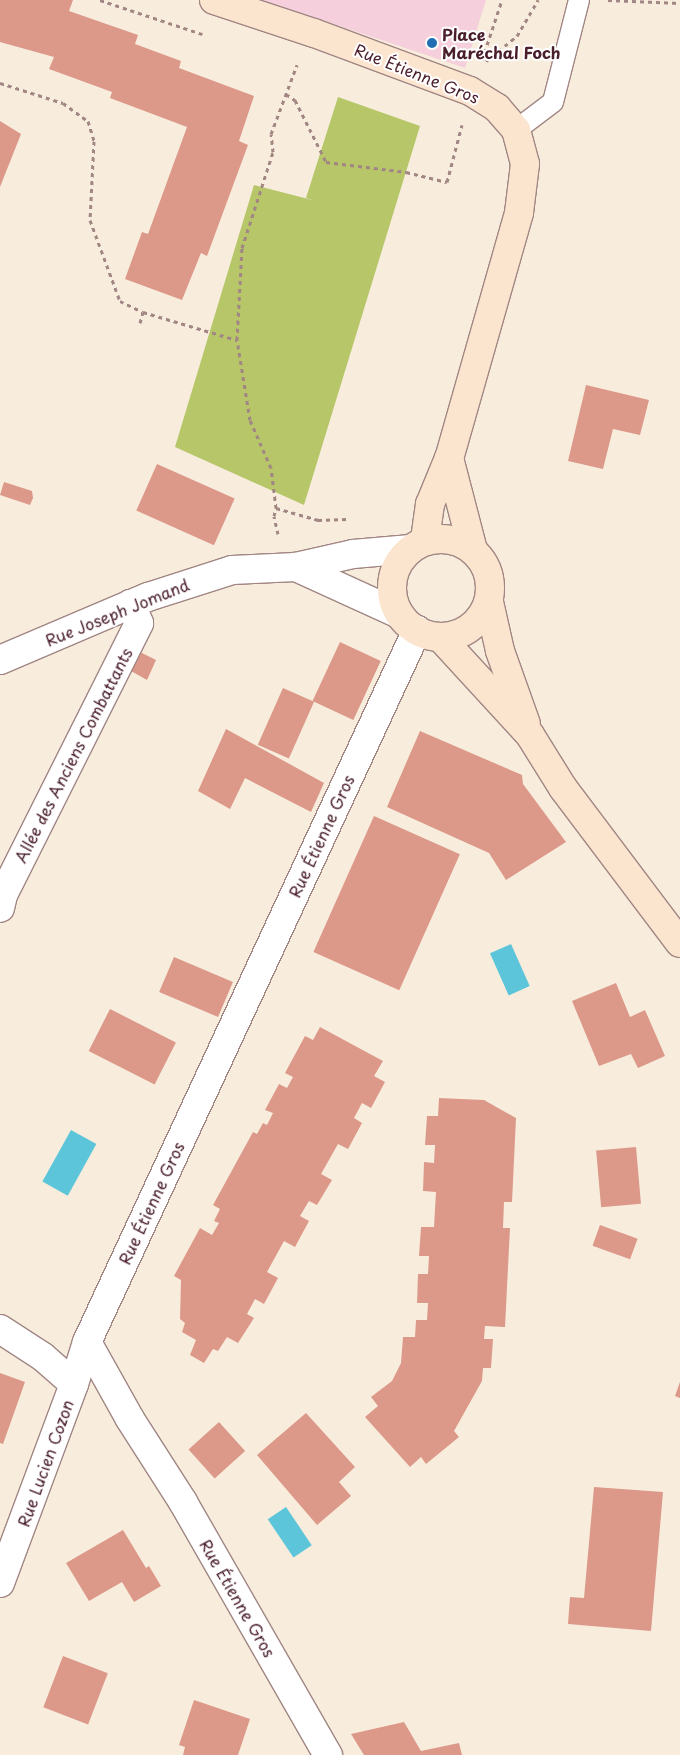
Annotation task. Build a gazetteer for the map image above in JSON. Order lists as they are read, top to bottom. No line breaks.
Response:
{"streets":{"main road":["Rue Étienne Gros"],"street":["Rue Joseph Jomand","Allée des Anciens Combattants","Rue Lucien Cozon"]},"crossings":[["Rue Étienne Gros","Rue Joseph Jomand"],["Rue Étienne Gros","Rue Lucien Cozon"],["Rue Joseph Jomand","Allée des Anciens Combattants"]],"places":["Place Maréchal Foch"]}
